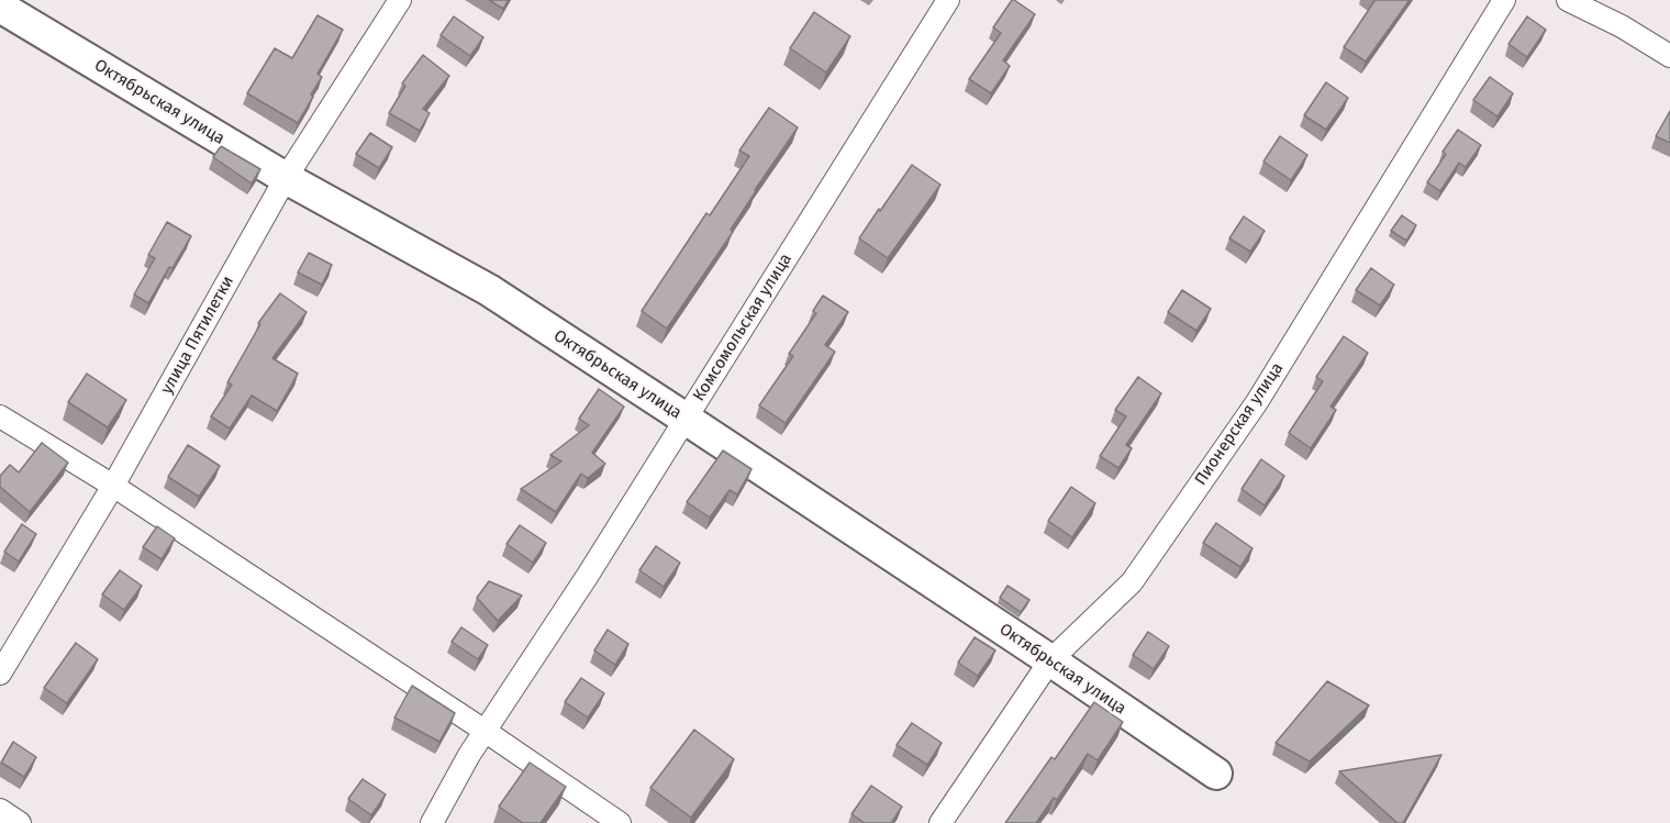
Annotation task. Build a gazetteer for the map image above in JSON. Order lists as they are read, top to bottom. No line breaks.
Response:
{"streets":{"street":["Октябрьская улица","Комсомольская улица","улица Пятилетки","Пионерская улица"]},"crossings":[["Октябрьская улица","Комсомольская улица"],["Октябрьская улица","улица Пятилетки"],["Октябрьская улица","Пионерская улица"]]}
